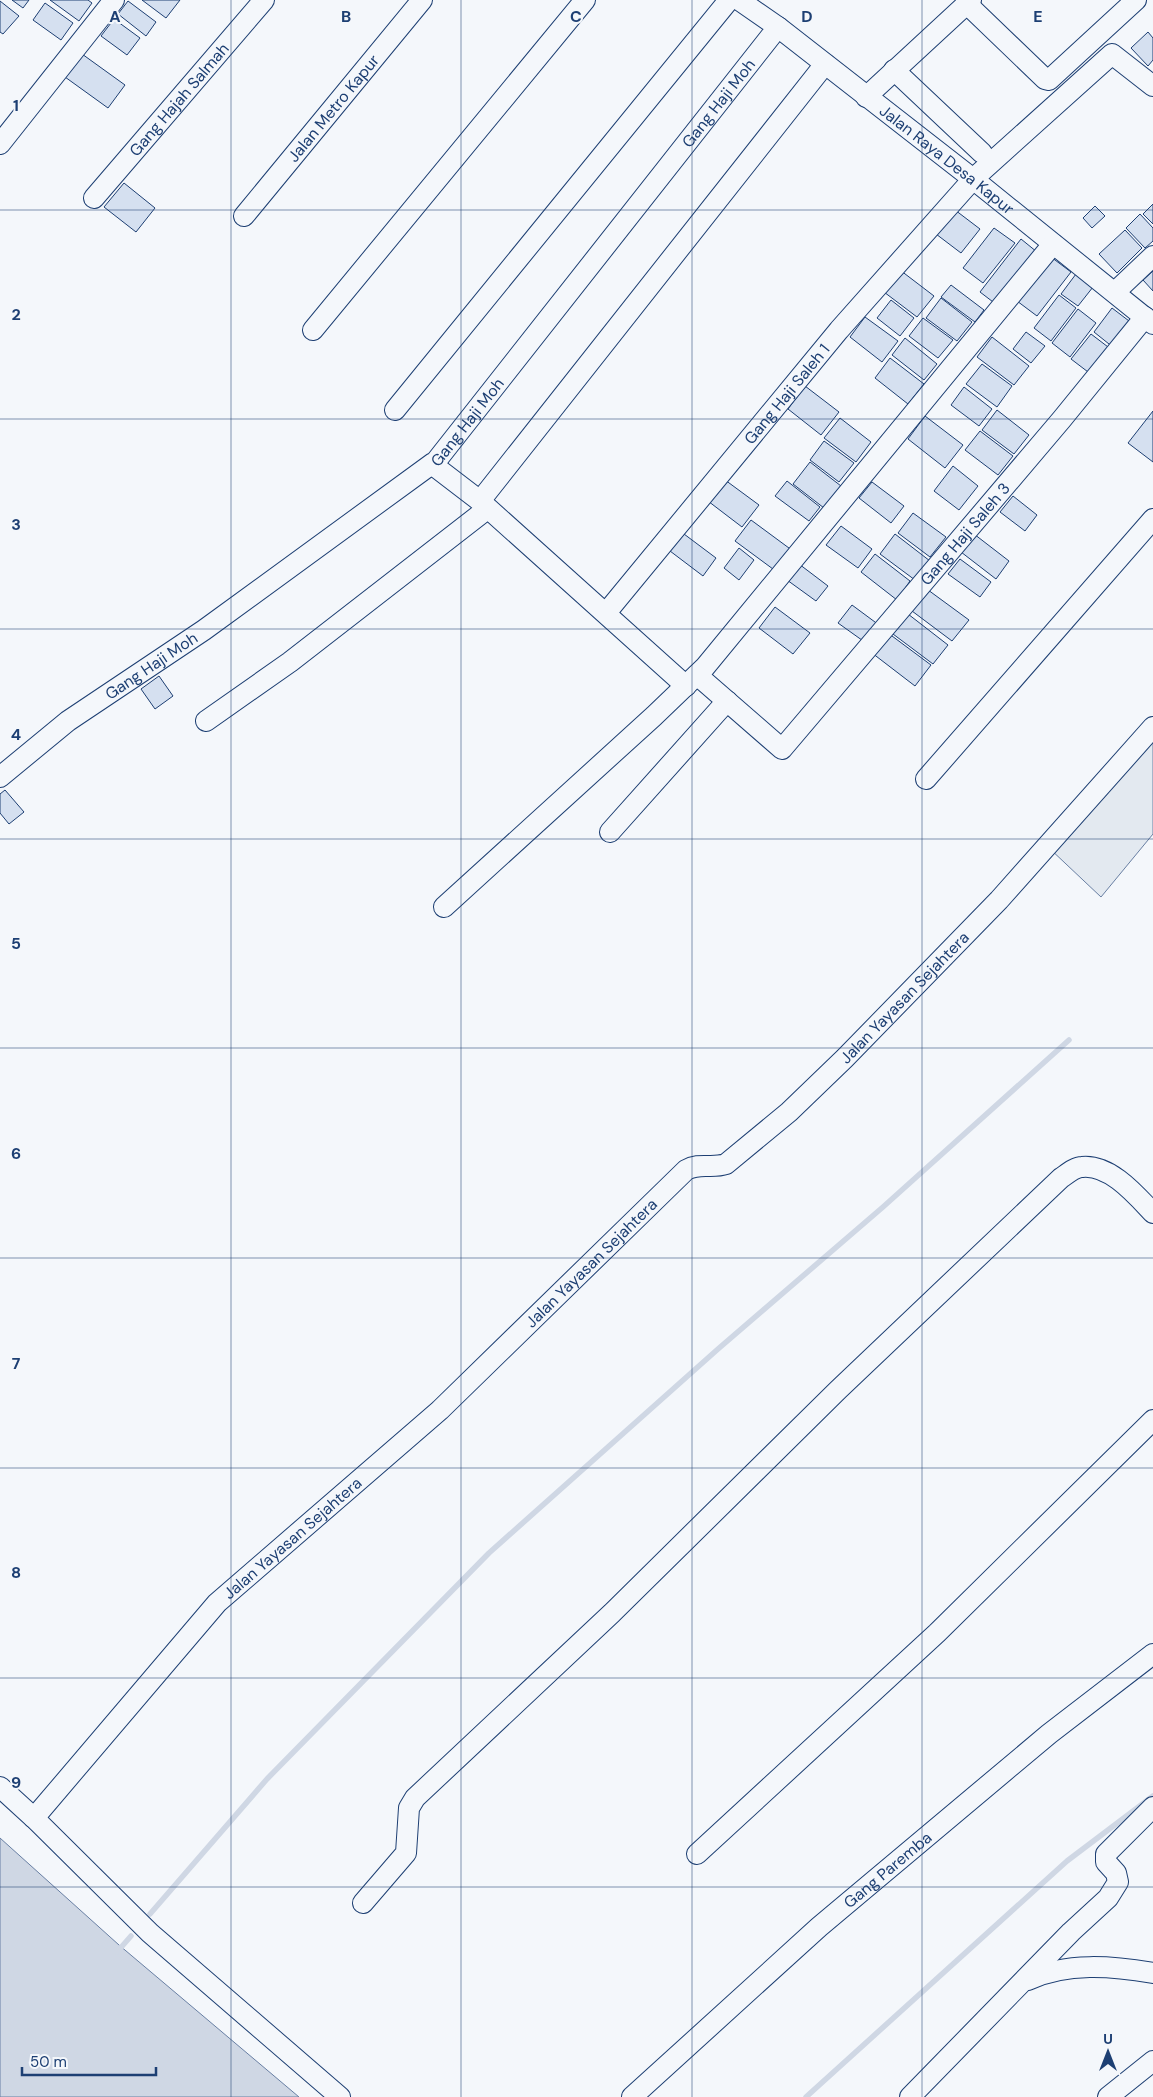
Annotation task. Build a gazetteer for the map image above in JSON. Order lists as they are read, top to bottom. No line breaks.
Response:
{"streets":{"street":["Gang Hajah Salmah","Gang Haji Moh","Jalan Metro Kapur","Jalan Raya Desa Kapur","Gang Haji Saleh 1","Gang Haji Saleh 3","Jalan Yayasan Sejahtera","Gang Paremba"]},"crossings":[["Gang Haji Moh","Jalan Raya Desa Kapur"],["Jalan Raya Desa Kapur","Gang Haji Saleh 1"],["Jalan Raya Desa Kapur","Gang Haji Saleh 3"]],"scale_bar":"50 m","north":"top","grid":{"columns":["A","B","C","D","E"],"rows":["1","2","3","4","5","6","7","8","9"]}}
